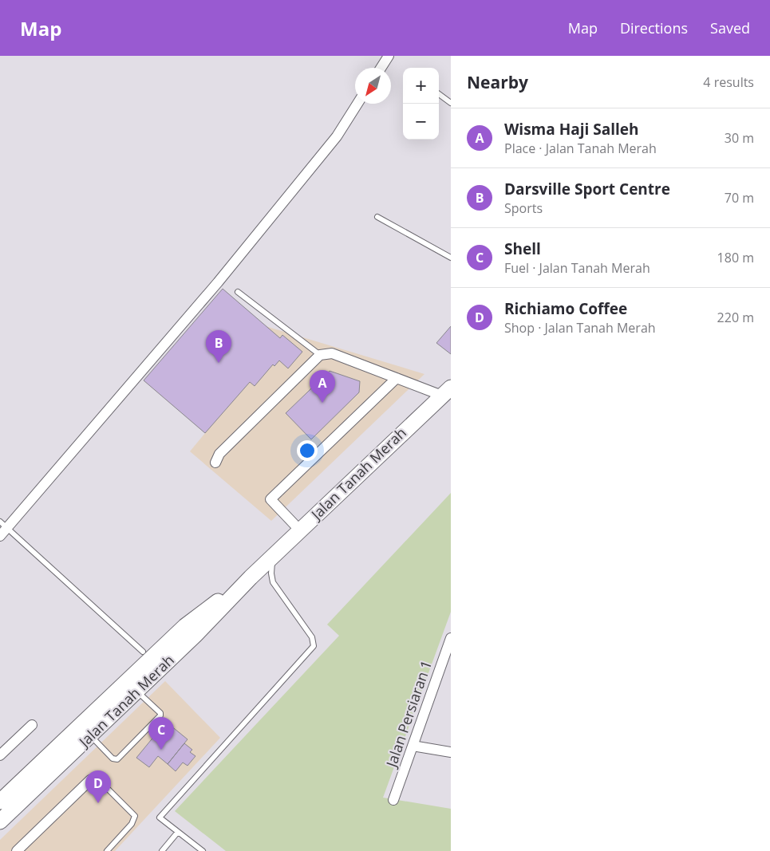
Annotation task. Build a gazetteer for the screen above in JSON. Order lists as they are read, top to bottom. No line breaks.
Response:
{"streets":{"main road":["Jalan Tanah Merah"],"street":["Jalan Persiaran 1"]},"north":"bottom left","page":{"header":"Map","nav":["Map","Directions","Saved"],"heading":["Nearby","4 results"],"map_buttons":["+","−"],"list":[{"mark":"A","name":"Wisma Haji Salleh","note":"Place · Jalan Tanah Merah","value":"30 m"},{"mark":"B","name":"Darsville Sport Centre","note":"Sports","value":"70 m"},{"mark":"C","name":"Shell","note":"Fuel · Jalan Tanah Merah","value":"180 m"},{"mark":"D","name":"Richiamo Coffee","note":"Shop · Jalan Tanah Merah","value":"220 m"}],"pins":["B","A","C","D"]}}
